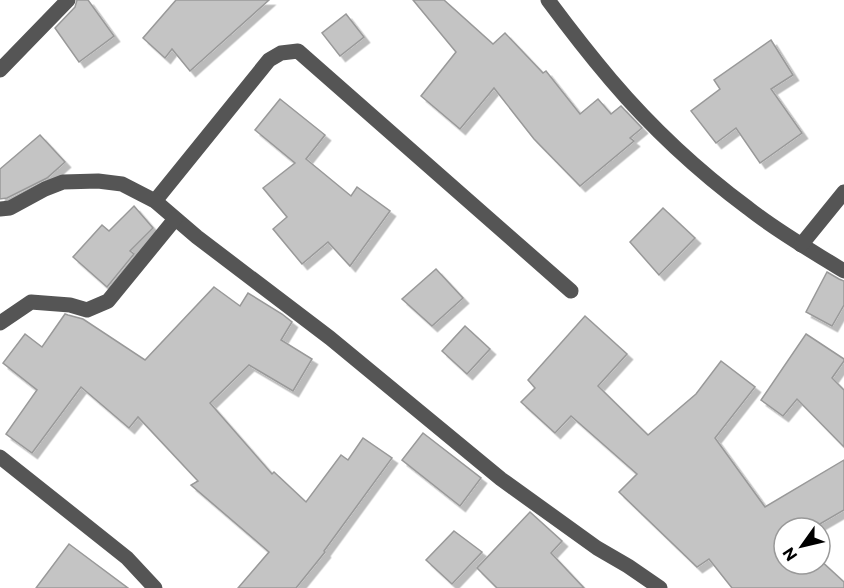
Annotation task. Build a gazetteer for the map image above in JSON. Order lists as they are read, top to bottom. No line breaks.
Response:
{"north":"bottom left"}
